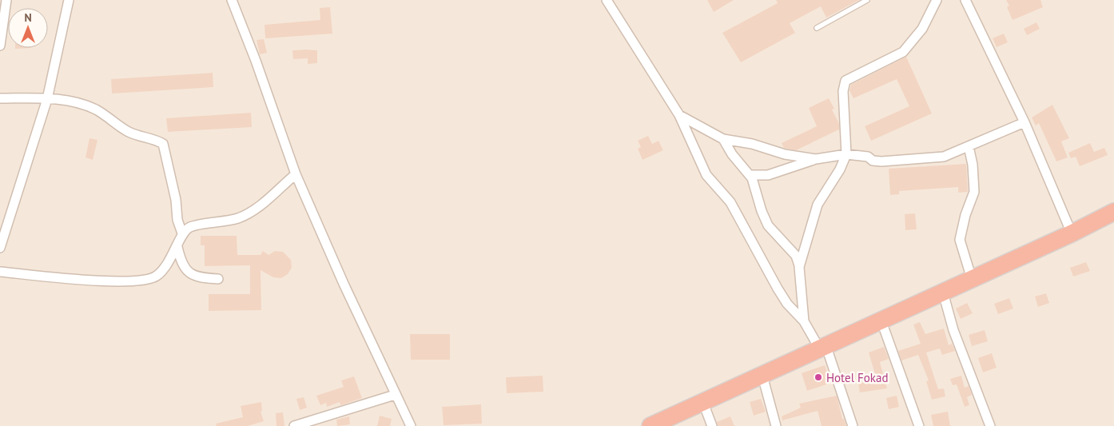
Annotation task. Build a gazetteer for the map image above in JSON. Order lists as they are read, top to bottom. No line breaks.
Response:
{"places":["Hotel Fokad"],"north":"top"}
